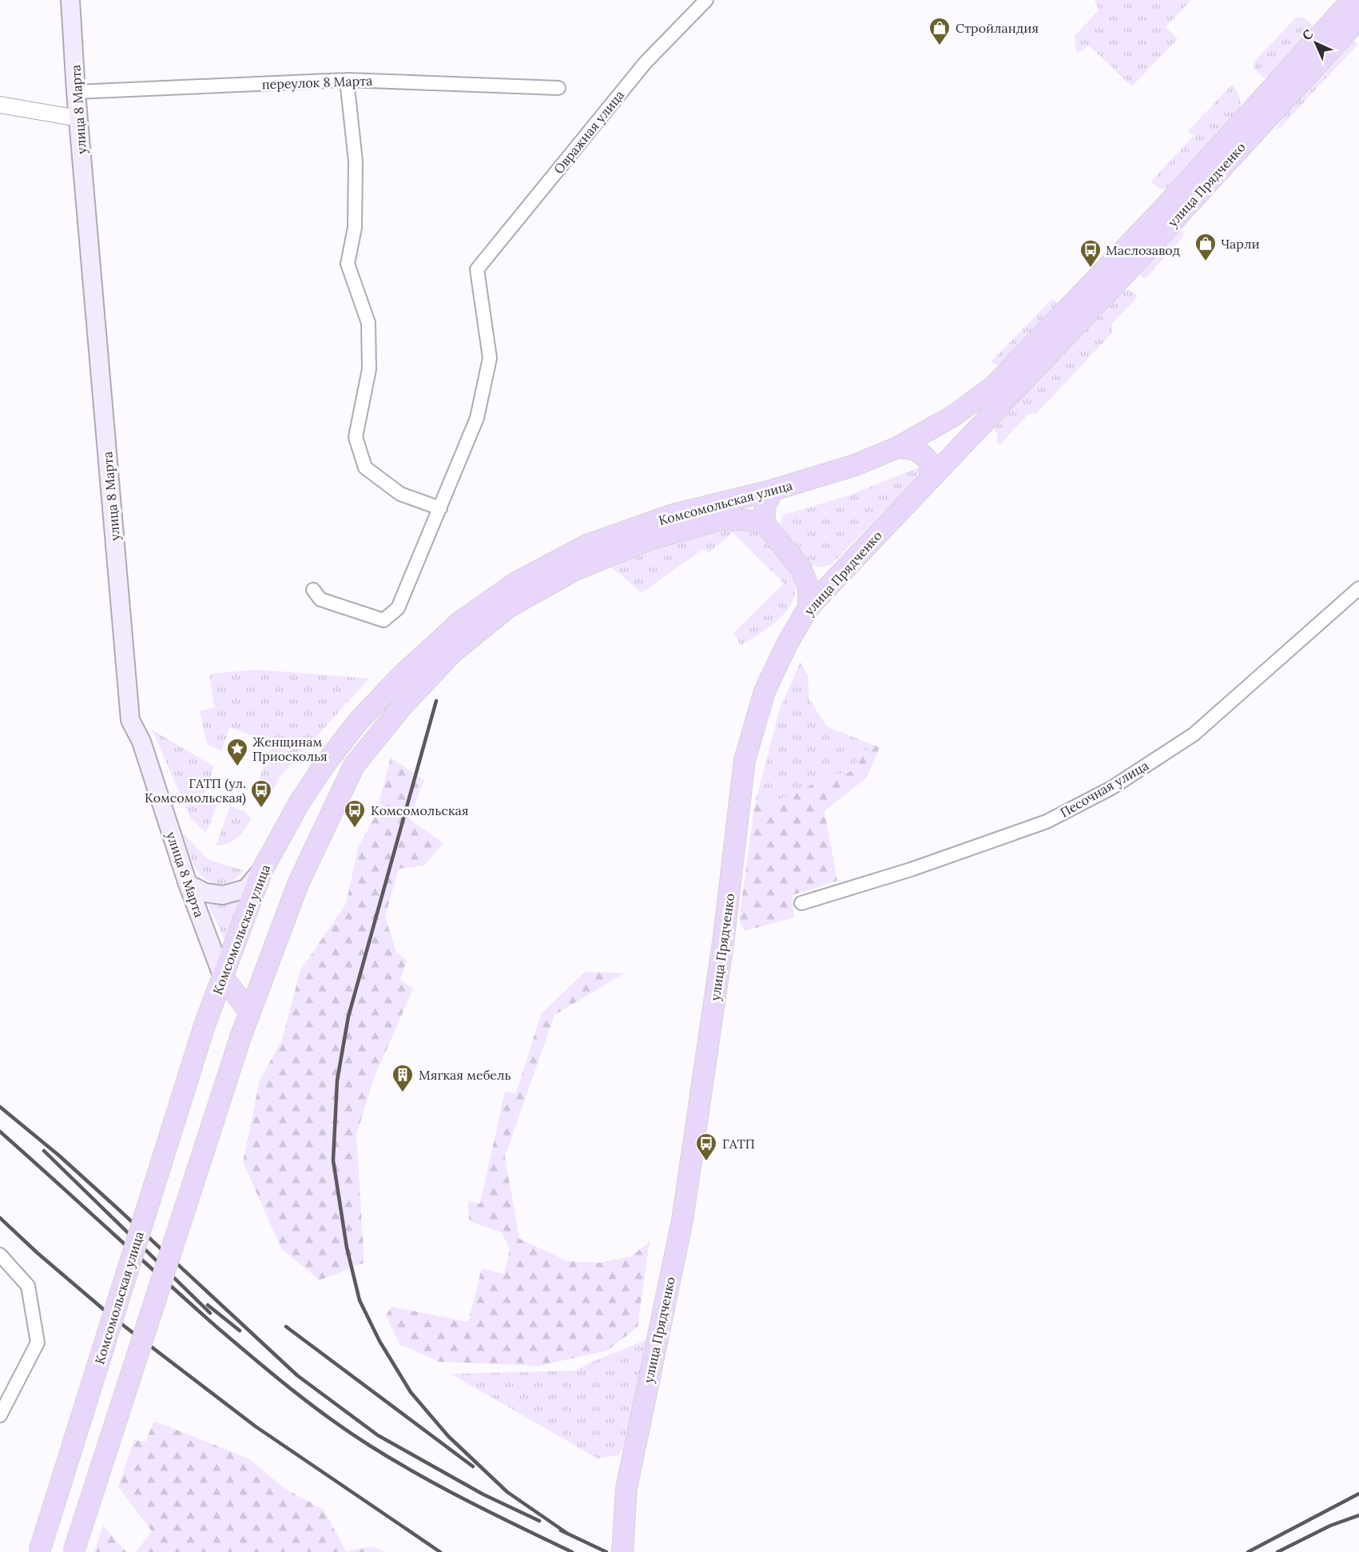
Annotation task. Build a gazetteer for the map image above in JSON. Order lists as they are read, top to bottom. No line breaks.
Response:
{"streets":{"main road":["улица 8 Марта","улица Прядченко","Комсомольская улица"],"street":["переулок 8 Марта","Овражная улица","Песочная улица"]},"crossings":[["переулок 8 Марта","улица 8 Марта"],["улица 8 Марта","Комсомольская улица"],["улица Прядченко","Комсомольская улица"]],"places":{"shop":["Стройландия","Чарли"],"bus stop":["Маслозавод","ГАТП (ул. Комсомольская)","Комсомольская","ГАТП"],"place":["Женщинам Приосколья"],"building":["Мягкая мебель"]},"north":"top left"}
